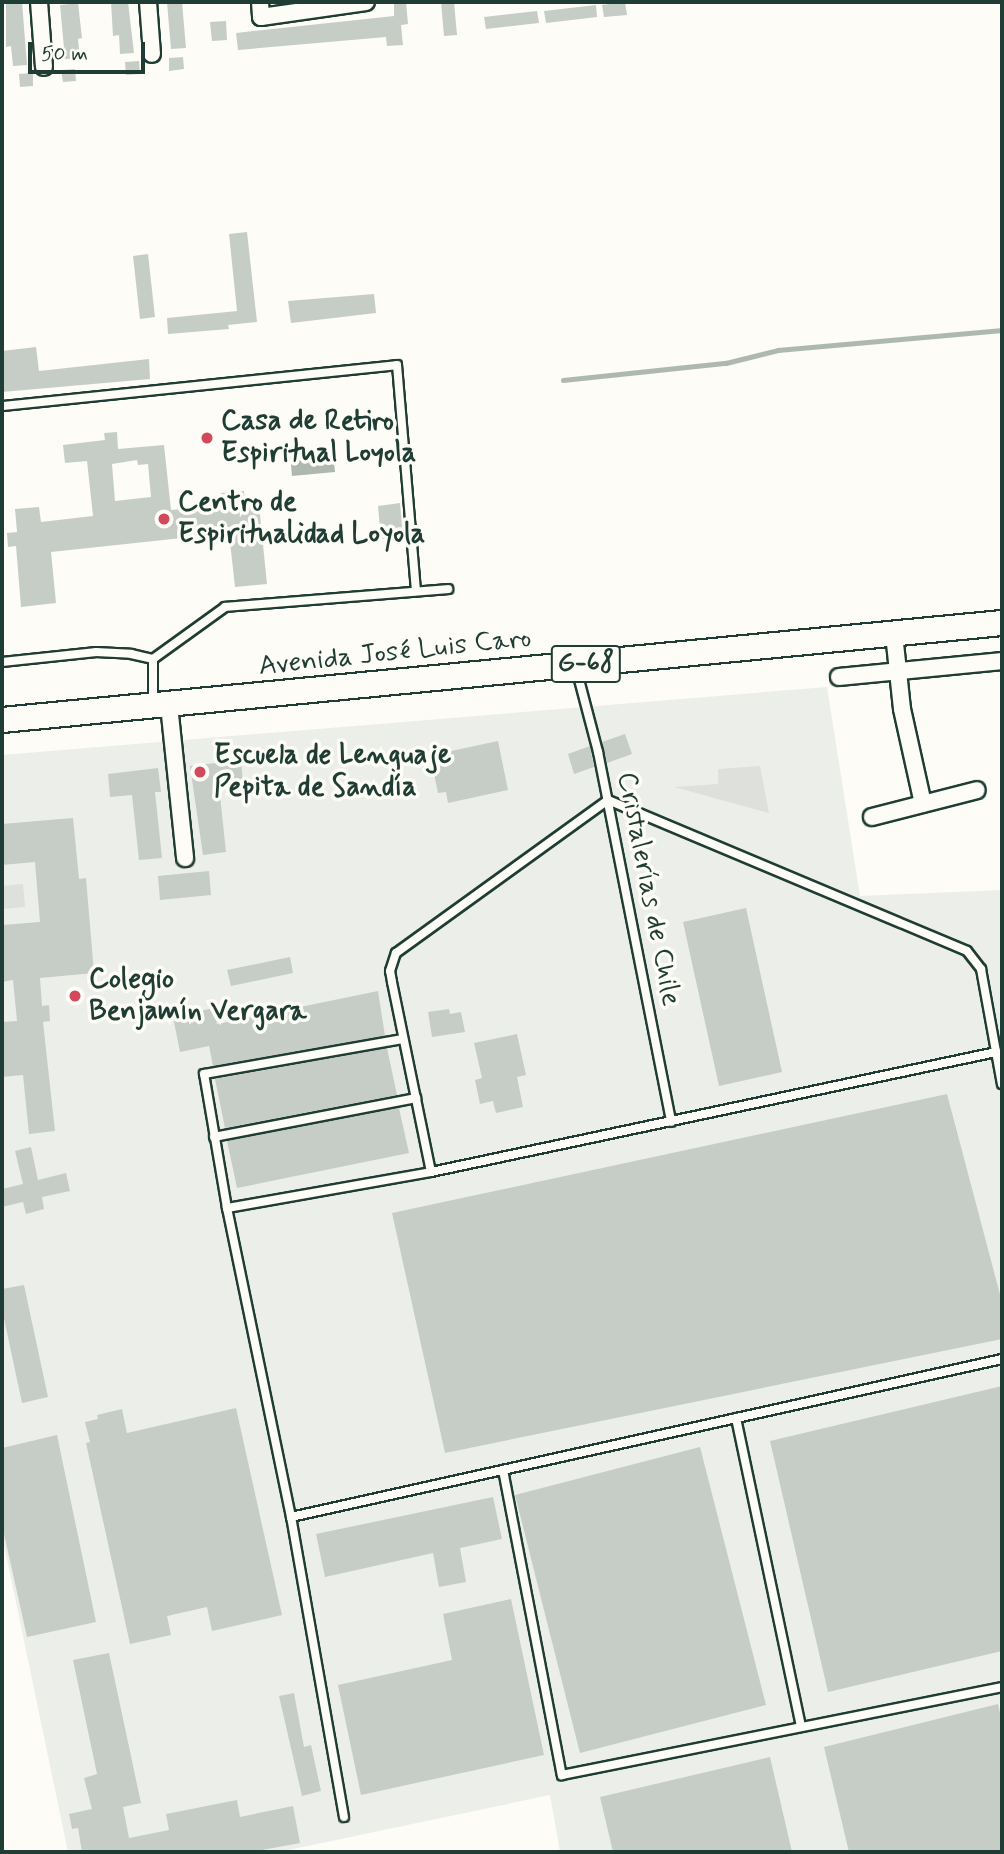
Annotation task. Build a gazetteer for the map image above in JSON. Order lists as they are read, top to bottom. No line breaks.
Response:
{"streets":{"main road":["Avenida José Luis Caro","G-68"],"lane":["Cristalerías de Chile"]},"crossings":[["Avenida José Luis Caro","Cristalerías de Chile"]],"places":["Casa de Retiro Espiritual Loyola","Centro de Espiritualidad Loyola","Escuela de Lenguaje Pepita de Sandía","Colegio Benjamín Vergara"],"scale_bar":"50 m"}
